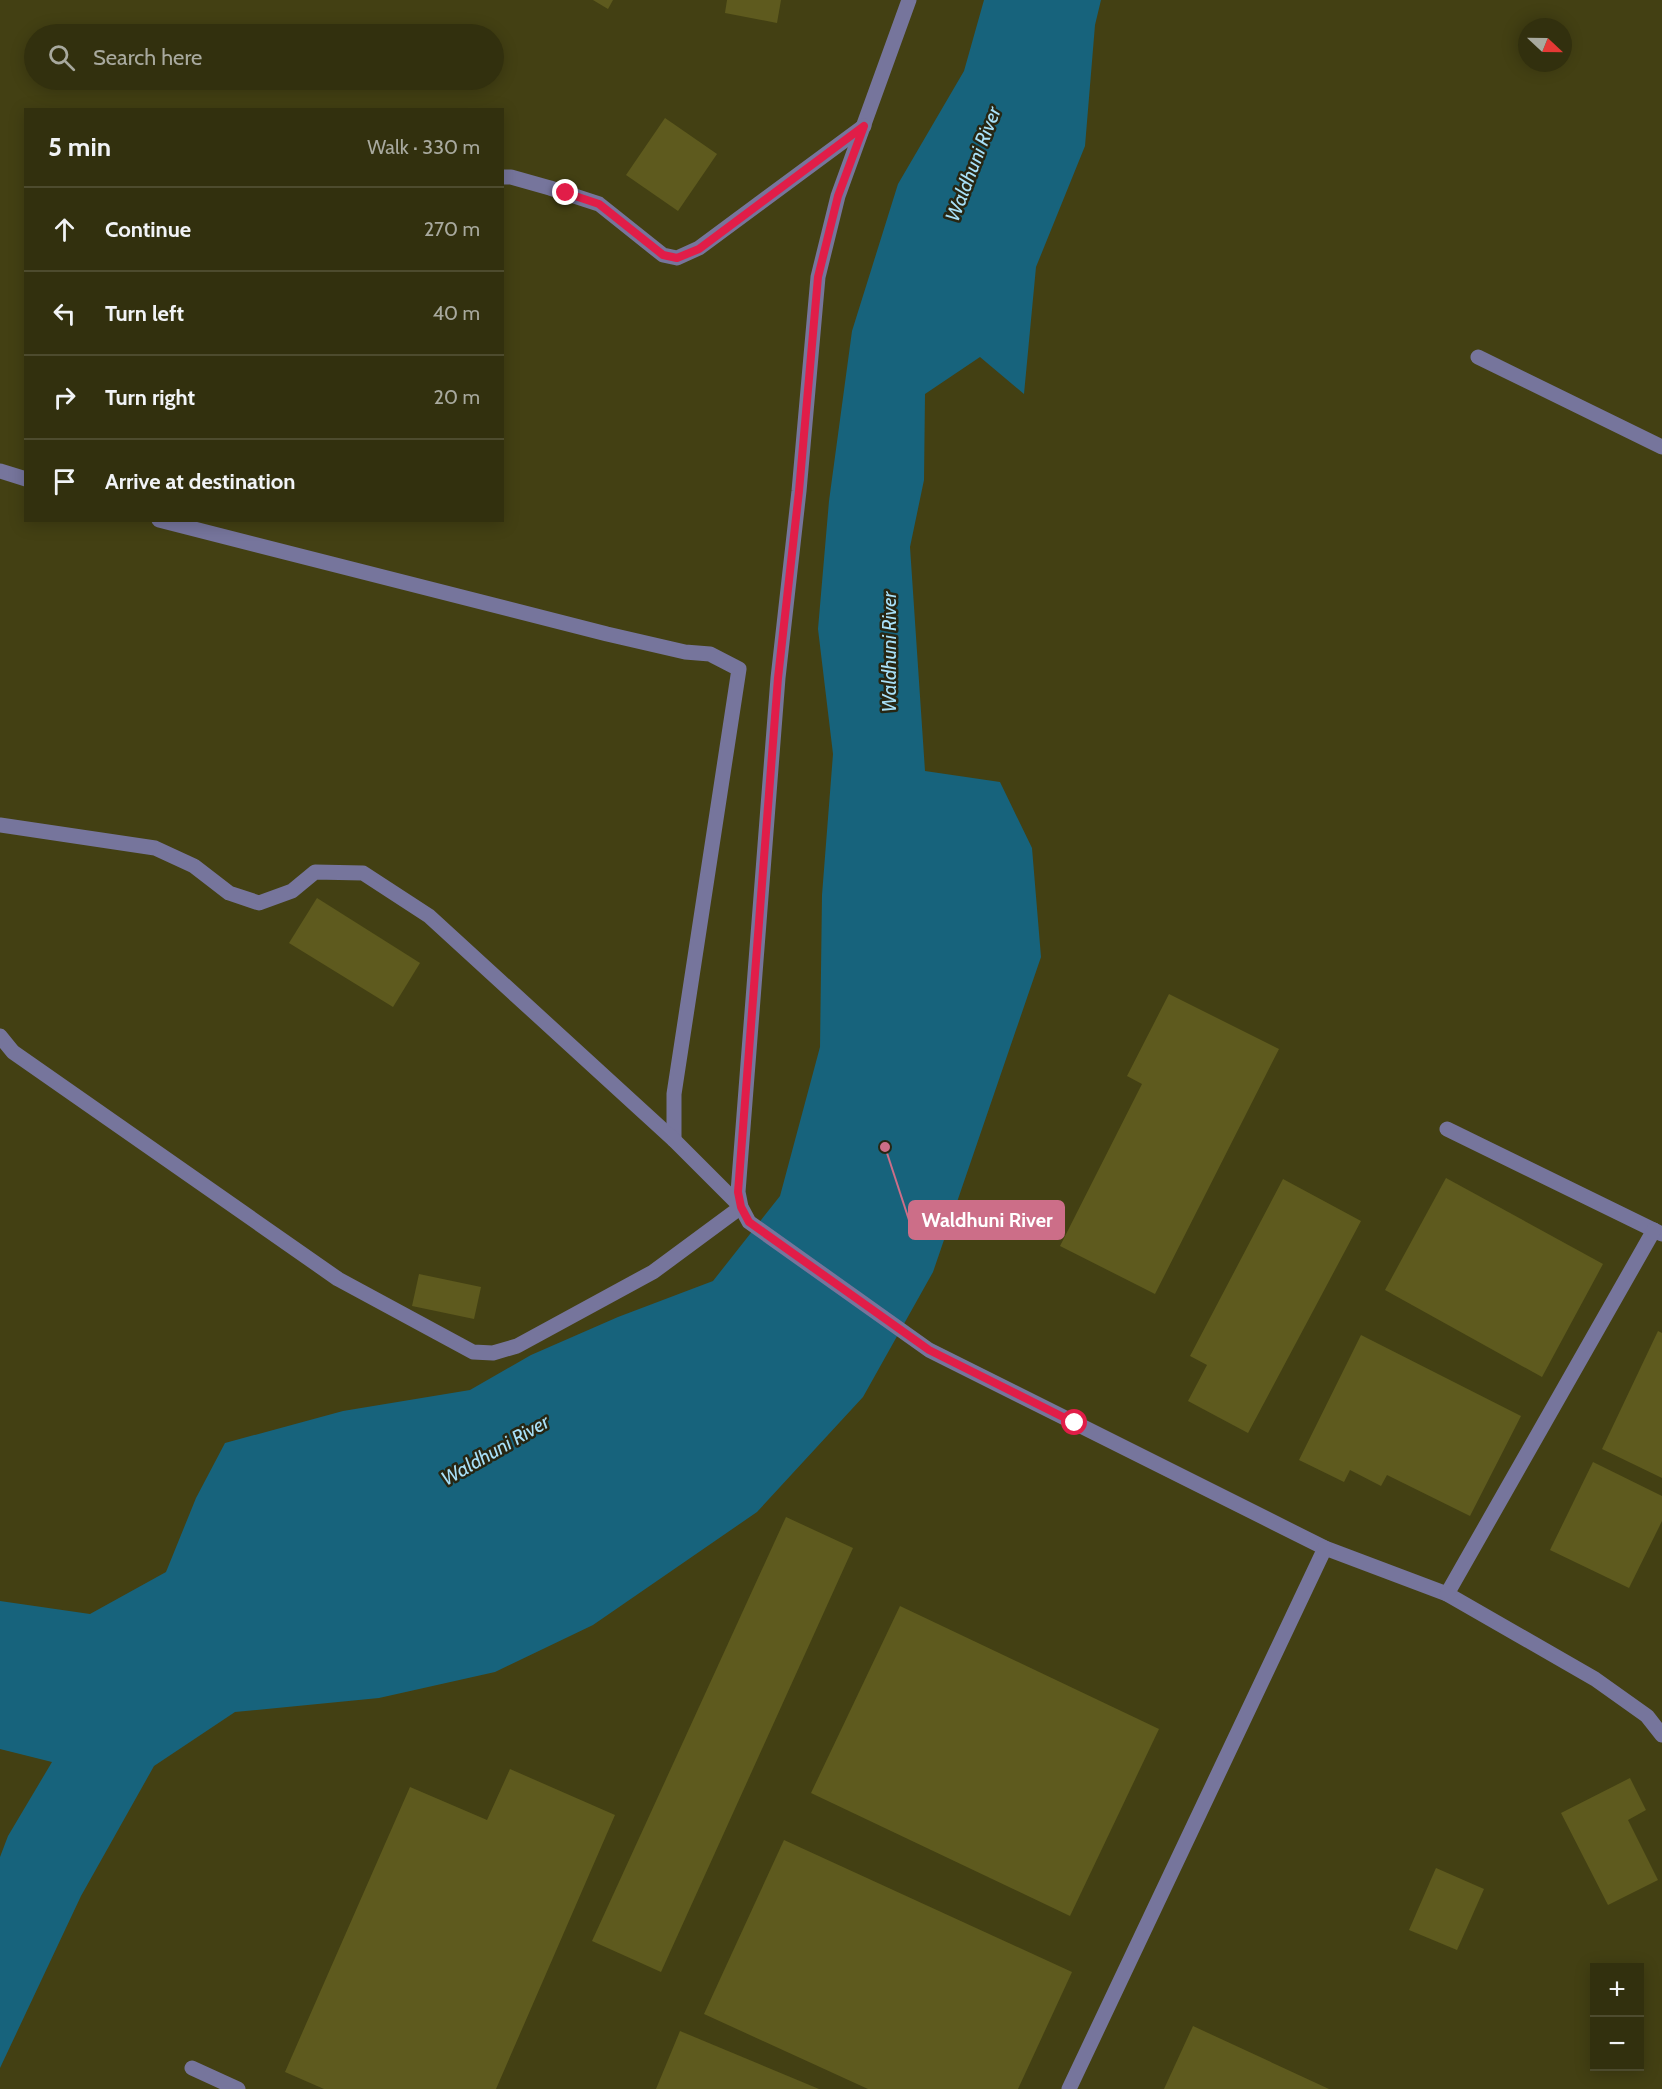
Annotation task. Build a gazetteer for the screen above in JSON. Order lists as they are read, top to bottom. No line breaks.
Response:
{"water":["Waldhuni River"],"places":["Waldhuni River"],"north":"right","page":{"search":"Search here","heading":["5 min","Walk · 330 m"],"list":[["Continue","270 m"],["Turn left","40 m"],["Turn right","20 m"],"Arrive at destination"],"map_buttons":["+","−"]}}
